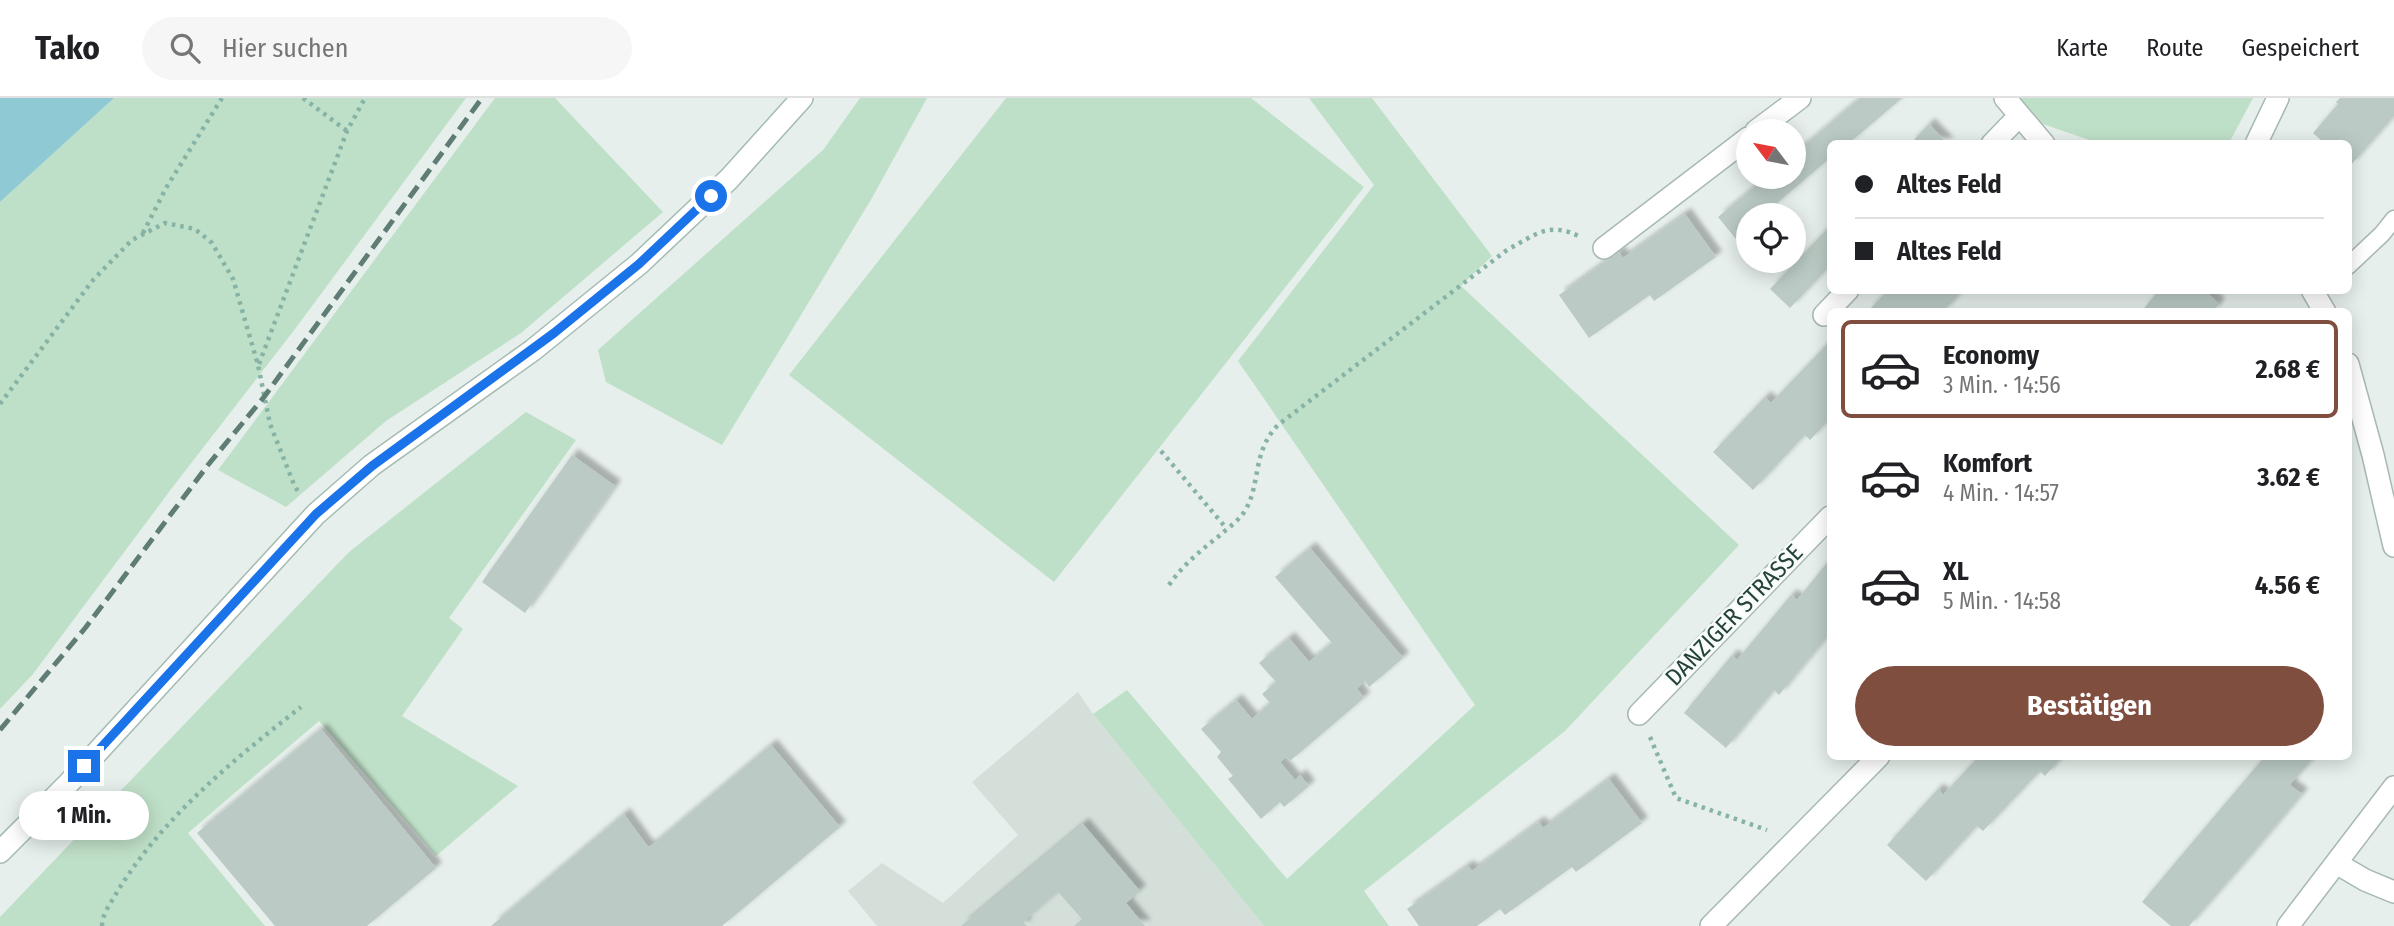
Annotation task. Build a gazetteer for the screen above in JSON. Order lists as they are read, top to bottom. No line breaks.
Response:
{"streets":{"street":["DANZIGER STRASSE"]},"north":"top left","page":{"header":"Tako","search":"Hier suchen","nav":["Karte","Route","Gespeichert"],"banner":["Altes Feld","Altes Feld"],"list":[{"name":"Economy","note":"3 Min. · 14:56","value":"2.68 €"},{"name":"Komfort","note":"4 Min. · 14:57","value":"3.62 €"},{"name":"XL","note":"5 Min. · 14:58","value":"4.56 €"}],"buttons":"Bestätigen","bubble":"1 Min."}}
